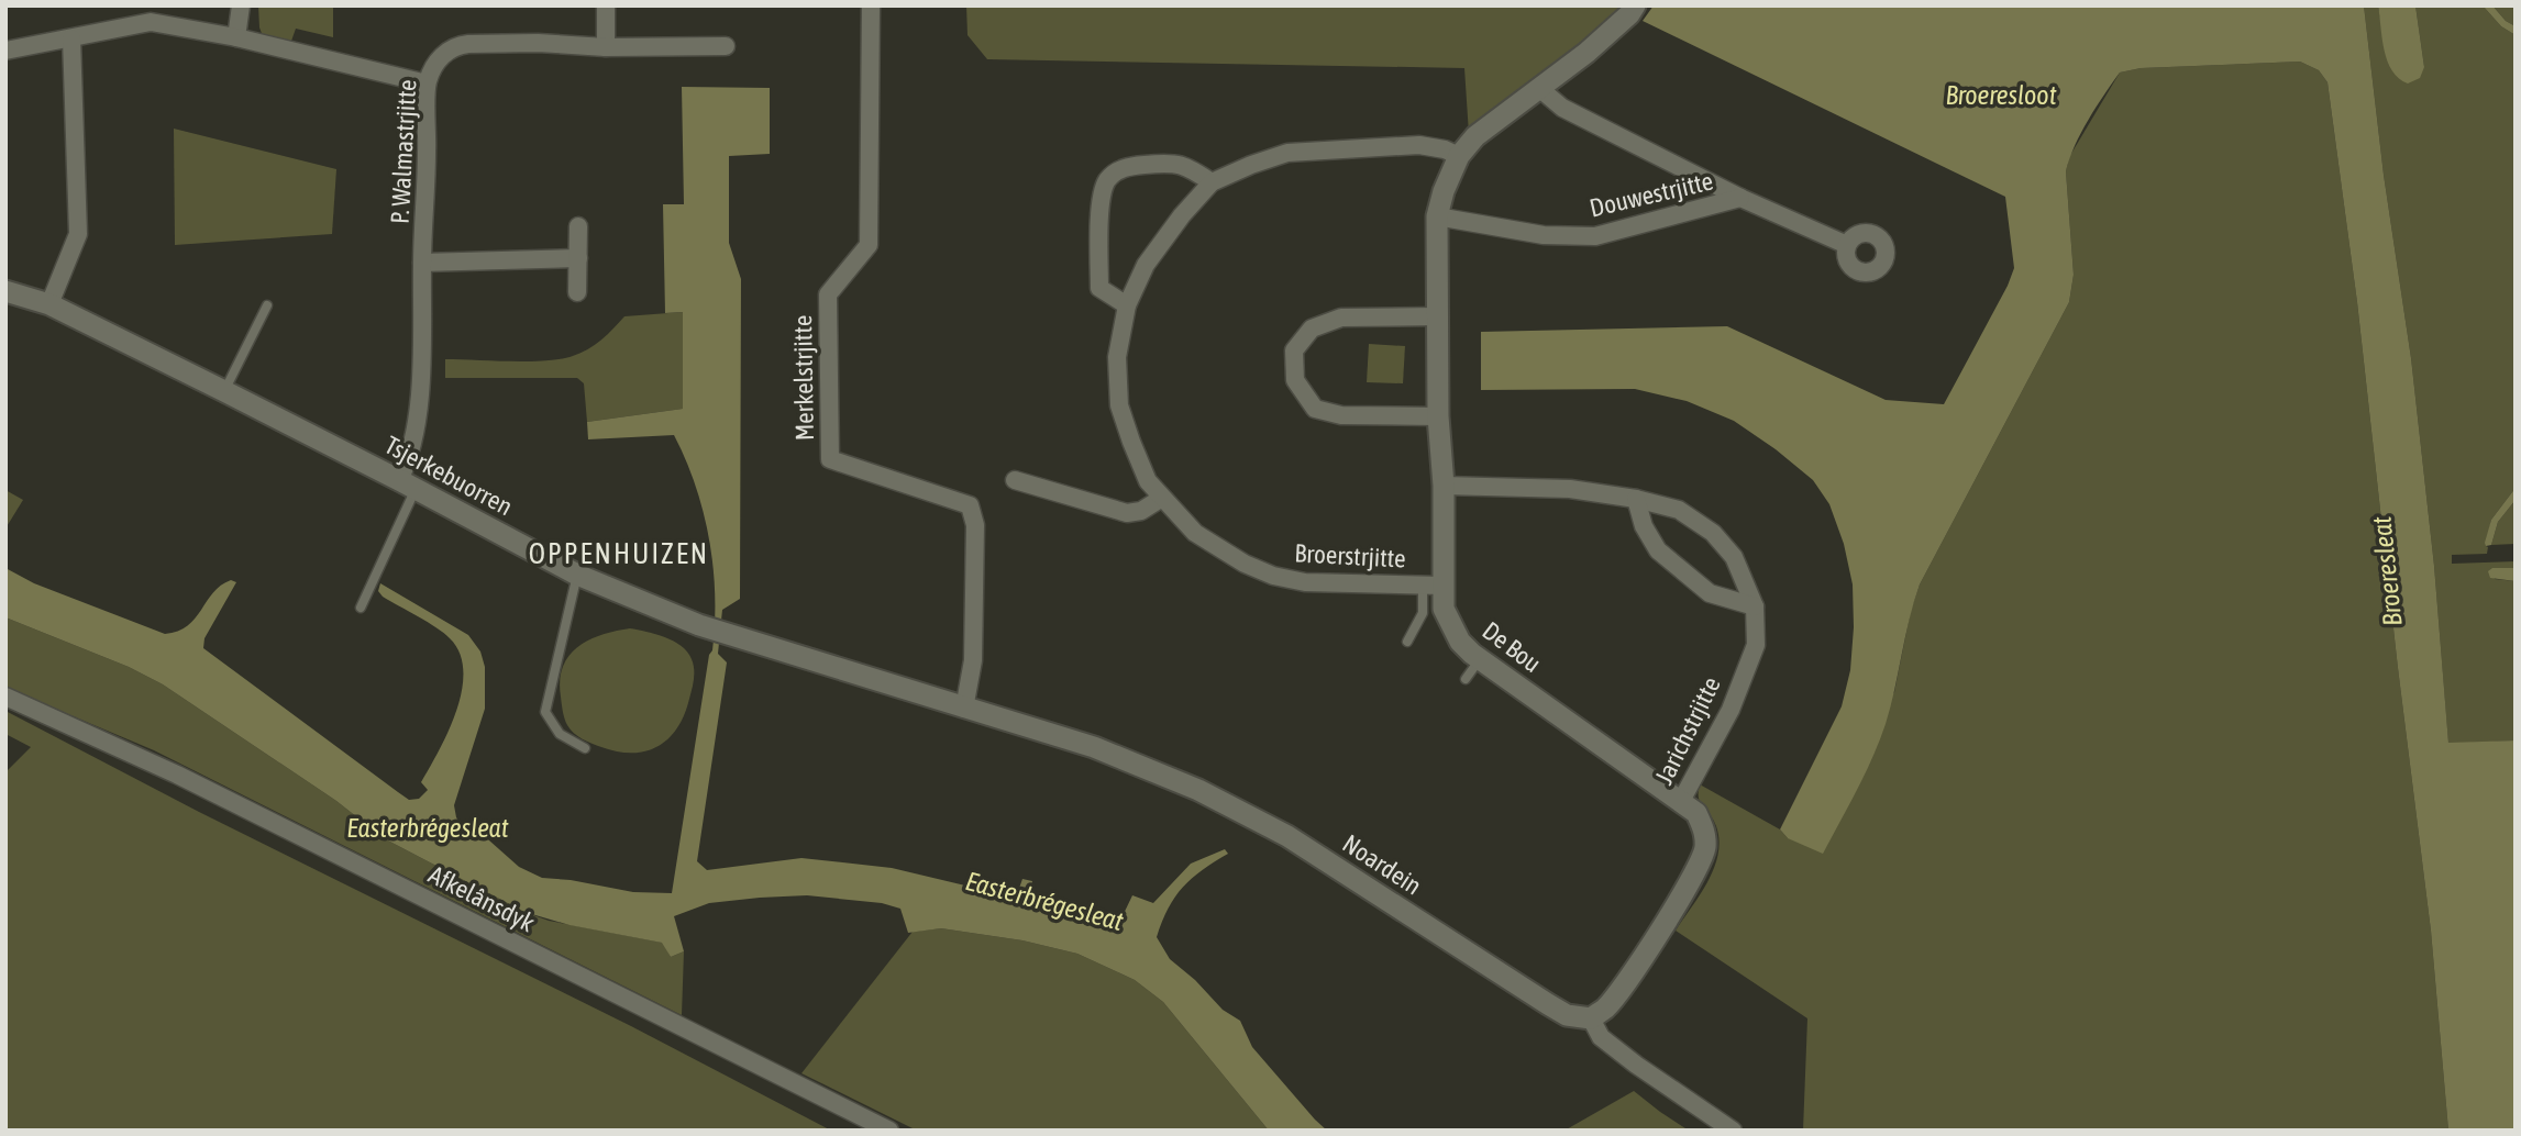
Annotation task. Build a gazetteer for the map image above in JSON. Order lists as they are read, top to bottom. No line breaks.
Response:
{"streets":{"street":["P. Walmastrjitte","Douwestrjitte","Merkelstrjitte","Tsjerkebuorren","Broerstrjitte","De Bou","Jarichstrjitte","Noardein","Afkelânsdyk"]},"crossings":[["P. Walmastrjitte","Tsjerkebuorren"],["Douwestrjitte","De Bou"],["Merkelstrjitte","Tsjerkebuorren"],["Merkelstrjitte","Noardein"],["Tsjerkebuorren","Noardein"],["Broerstrjitte","De Bou"],["De Bou","Jarichstrjitte"],["Jarichstrjitte","Noardein"]],"districts":["OPPENHUIZEN"],"water":["Broeresloot","Broeresleat","Easterbrégesleat"]}
